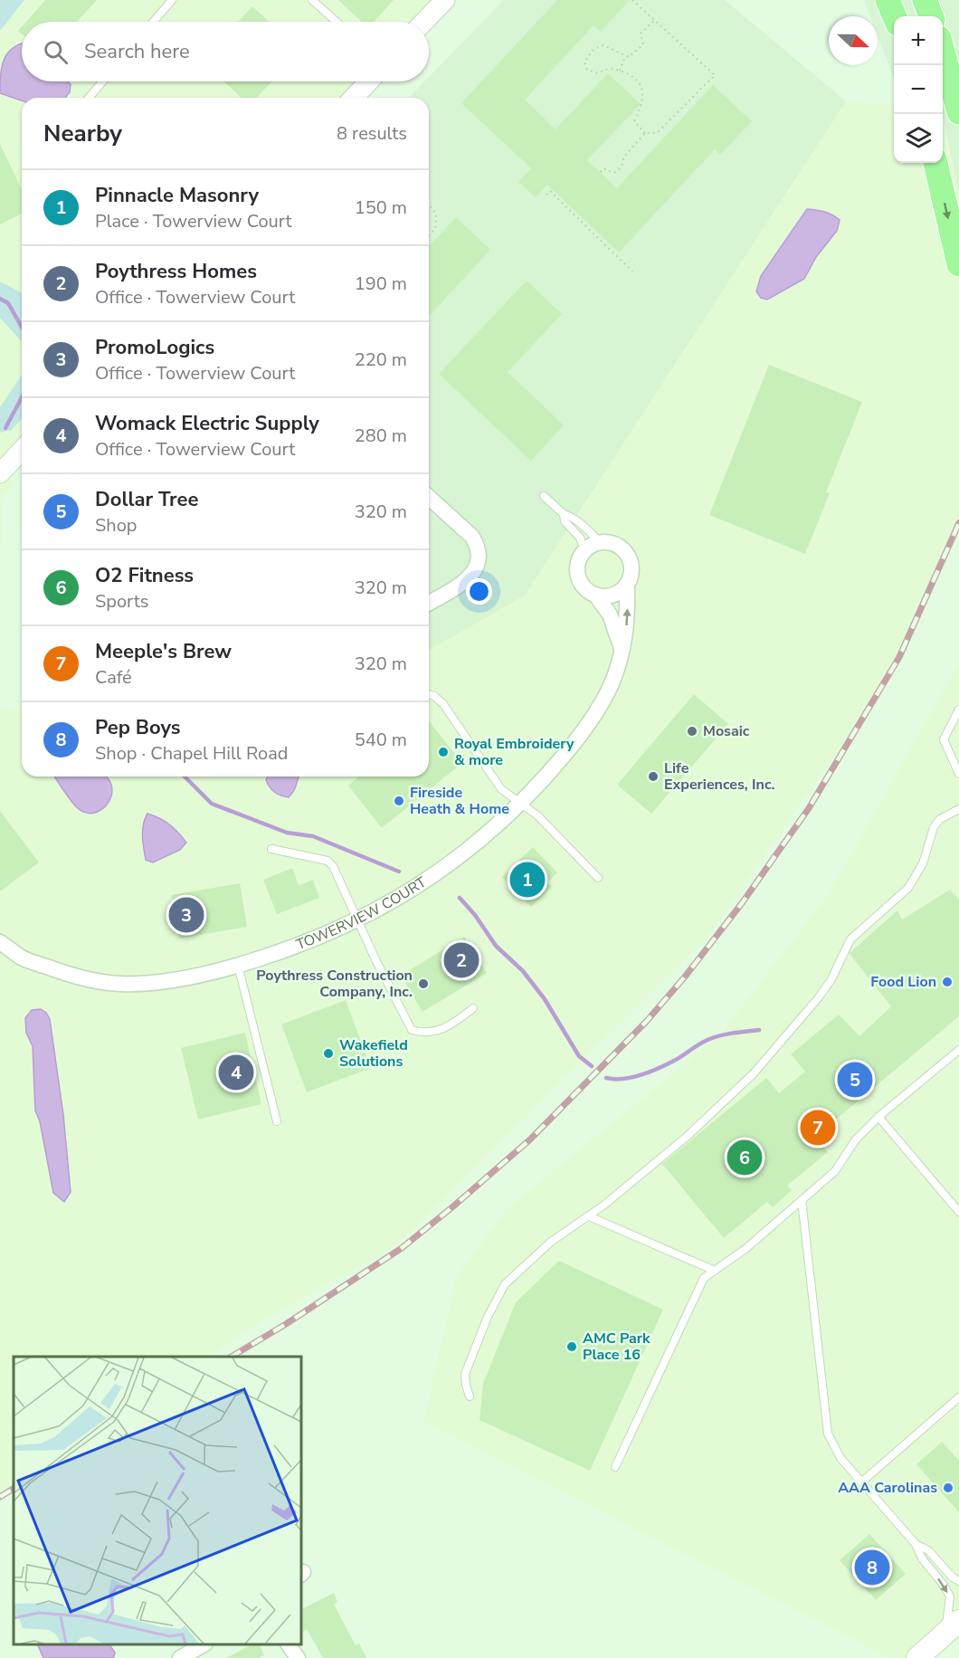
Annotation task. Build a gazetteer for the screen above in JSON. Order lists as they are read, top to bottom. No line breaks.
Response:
{"streets":{"street":["TOWERVIEW COURT"]},"places":["Mosaic","Royal Embroidery & more","Life Experiences, Inc.","Fireside Heath & Home","Food Lion","Poythress Construction Company, Inc.","Wakefield Solutions","AMC Park Place 16","AAA Carolinas"],"north":"right","page":{"map_buttons":["+","−"],"search":"Search here","heading":["Nearby","8 results"],"list":[{"mark":"1","name":"Pinnacle Masonry","note":"Place · Towerview Court","value":"150 m"},{"mark":"2","name":"Poythress Homes","note":"Office · Towerview Court","value":"190 m"},{"mark":"3","name":"PromoLogics","note":"Office · Towerview Court","value":"220 m"},{"mark":"4","name":"Womack Electric Supply","note":"Office · Towerview Court","value":"280 m"},{"mark":"5","name":"Dollar Tree","note":"Shop","value":"320 m"},{"mark":"6","name":"O2 Fitness","note":"Sports","value":"320 m"},{"mark":"7","name":"Meeple's Brew","note":"Café","value":"320 m"},{"mark":"8","name":"Pep Boys","note":"Shop · Chapel Hill Road","value":"540 m"}],"pins":["1","3","2","4","5","7","6","8"]}}
